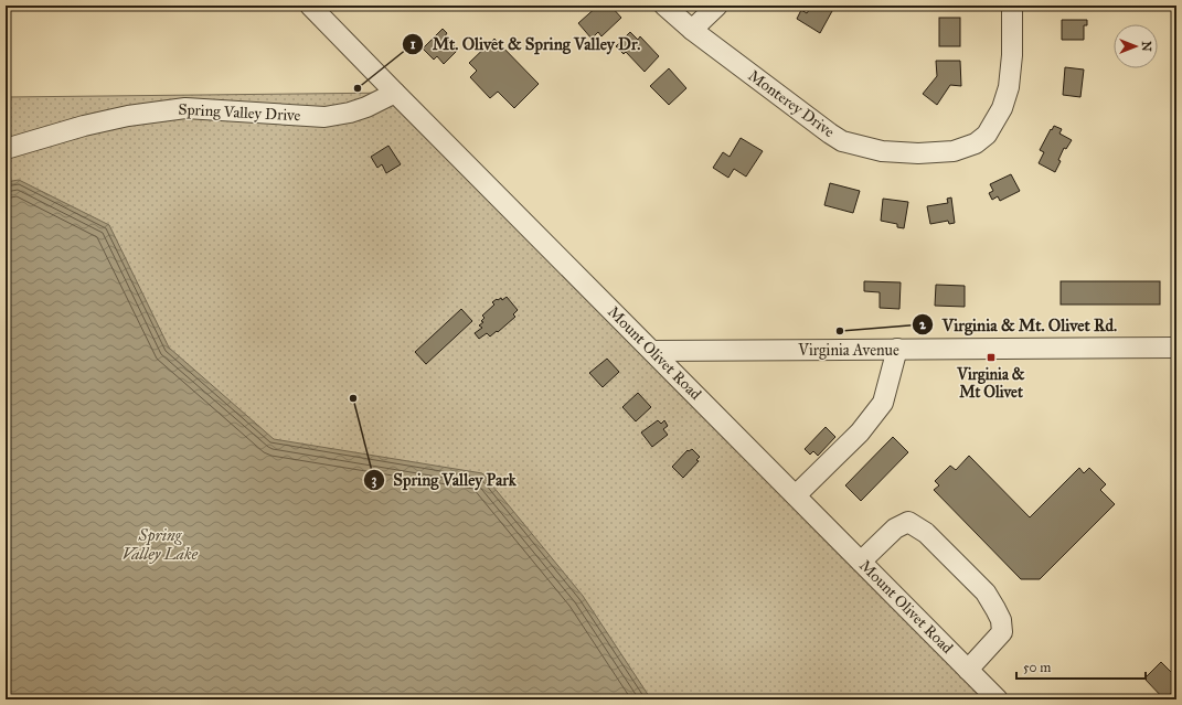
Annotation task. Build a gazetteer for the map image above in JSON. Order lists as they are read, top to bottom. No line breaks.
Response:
{"streets":{"street":["Monterey Drive","Spring Valley Drive","Virginia Avenue","Mount Olivet Road"]},"crossings":[["Spring Valley Drive","Mount Olivet Road"],["Virginia Avenue","Mount Olivet Road"]],"water":["Spring Valley Lake"],"places":{"other":["Mt. Olivet & Spring Valley Dr.","Virginia & Mt. Olivet Rd.","Spring Valley Park"],"transit":["Virginia & Mt Olivet"]},"scale_bar":"50 m","north":"right"}
